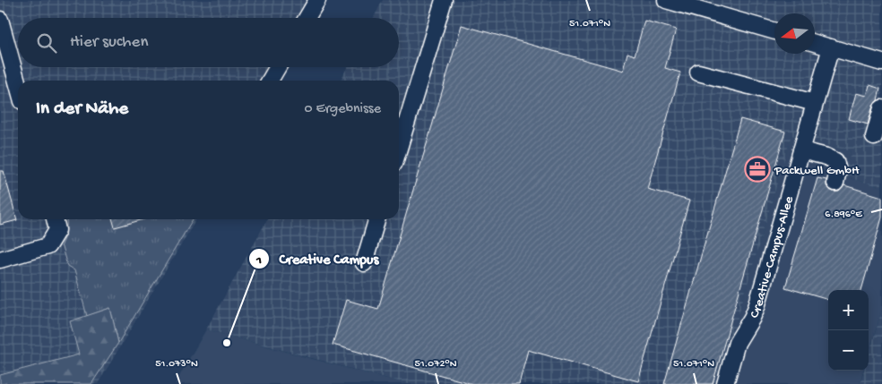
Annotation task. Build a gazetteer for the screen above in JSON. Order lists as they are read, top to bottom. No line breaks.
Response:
{"streets":{"street":["Creative-Campus-Allee"]},"places":{"office":["Packwell GmbH"],"other":["Creative Campus"]},"north":"left","page":{"search":"Hier suchen","heading":["In der Nähe","0 Ergebnisse"],"map_buttons":["+","−"]},"coordinates":["51.071°N","6.896°E","51.073°N","51.072°N"]}
